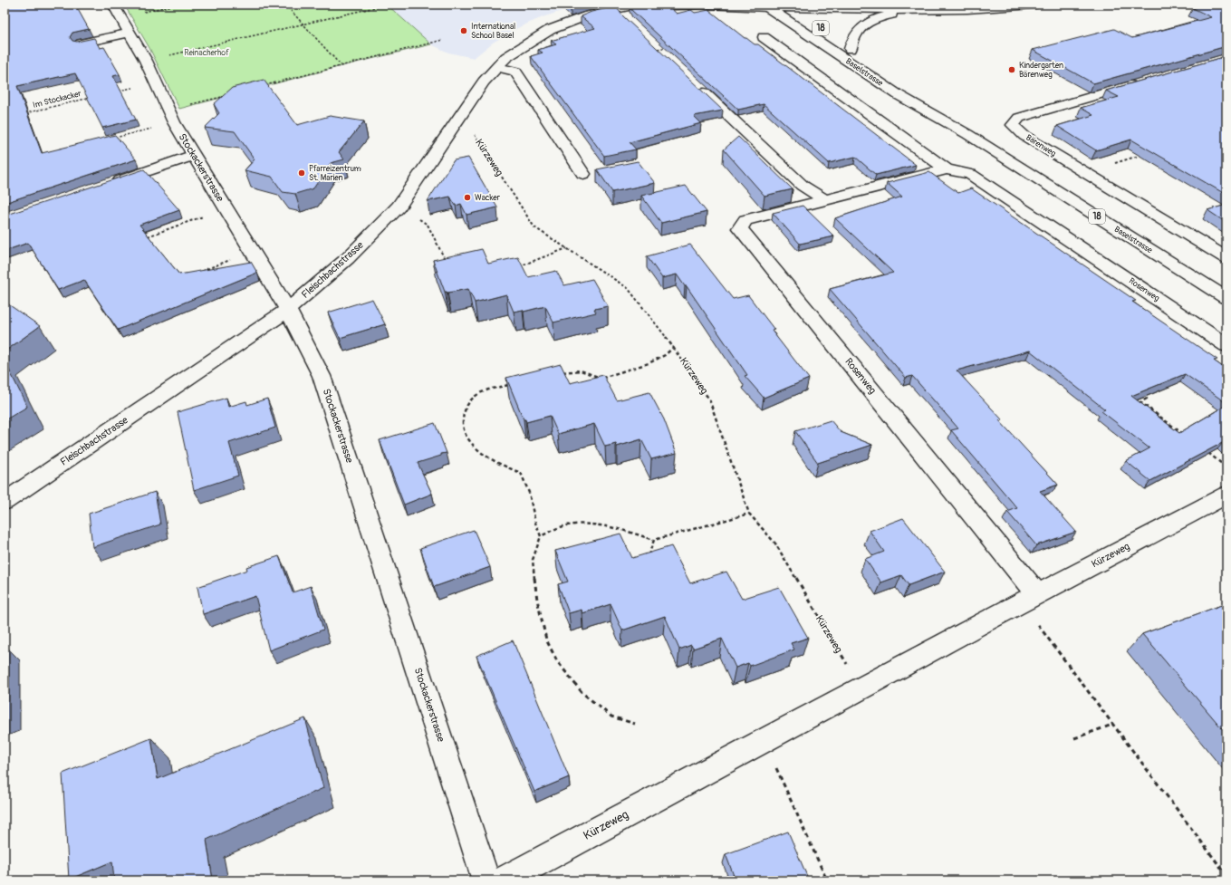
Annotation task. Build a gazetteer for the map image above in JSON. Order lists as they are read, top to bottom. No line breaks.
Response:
{"streets":{"street":["18","Baselstrasse","Bärenweg","Kürzeweg","Stockackerstrasse","Fleischbachstrasse","Rosenweg"],"path":["Im Stockacker"]},"crossings":[["18","Fleischbachstrasse"],["Baselstrasse","Fleischbachstrasse"],["Kürzeweg","Fleischbachstrasse"],["Kürzeweg","Rosenweg"],["Stockackerstrasse","Fleischbachstrasse"]],"parks":["Reinacherhof"],"places":["International School Basel","Kindergarten Bärenweg","Pfarreizentrum St. Marien","Wacker"]}
